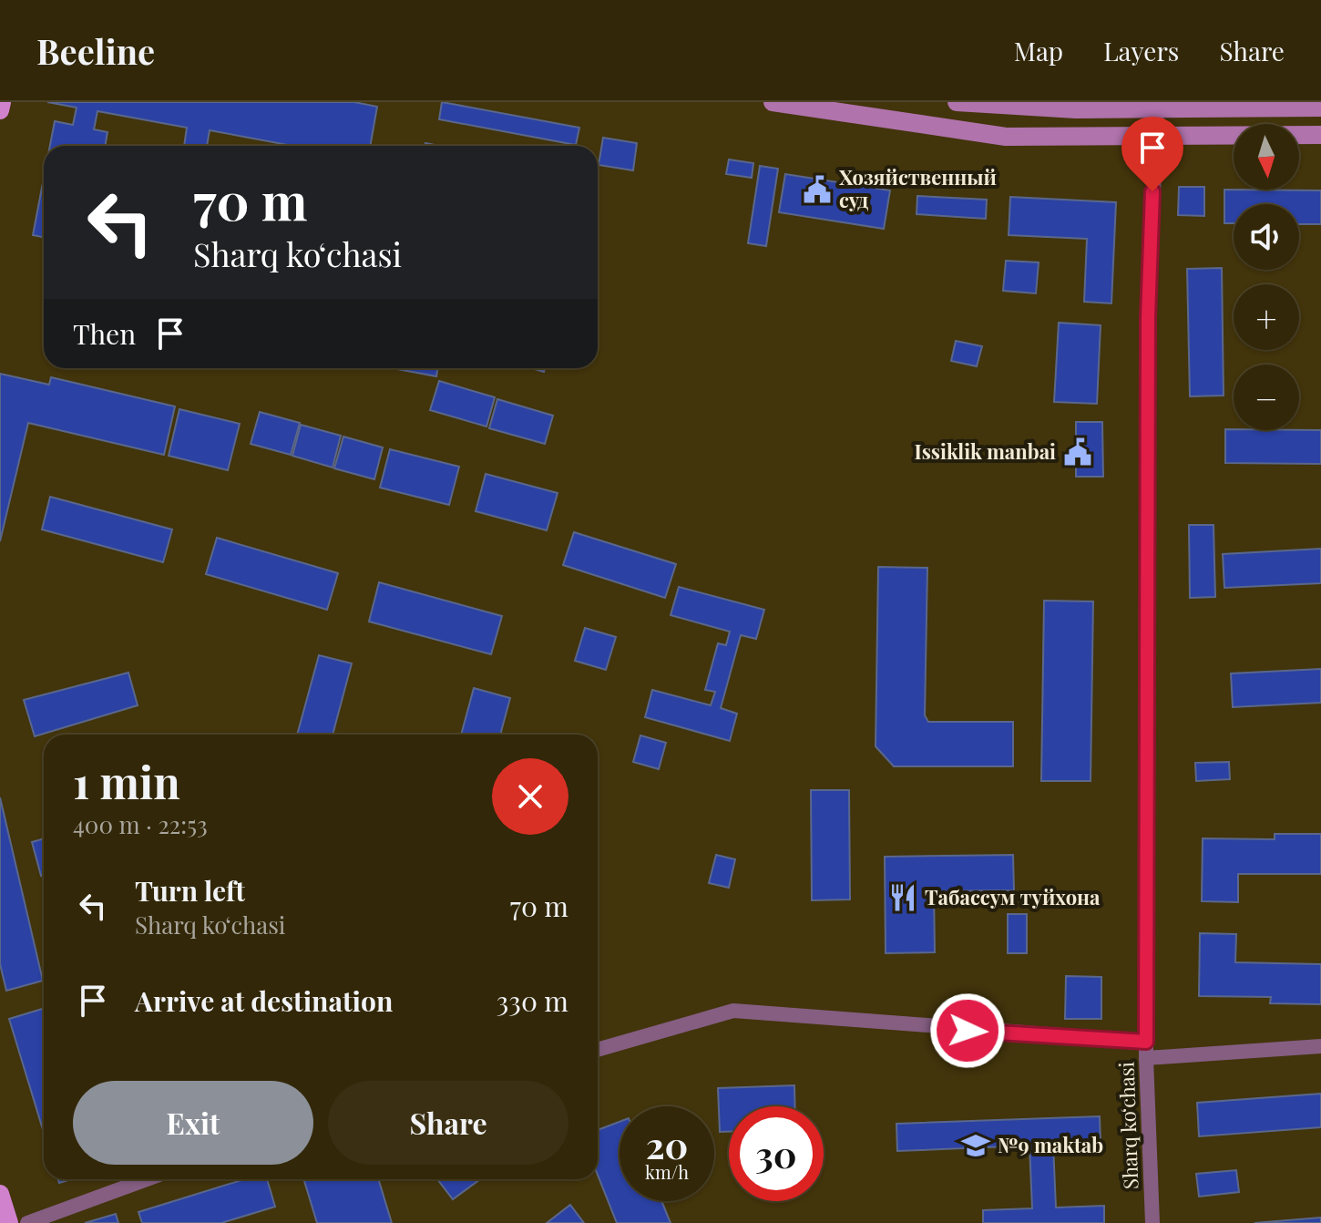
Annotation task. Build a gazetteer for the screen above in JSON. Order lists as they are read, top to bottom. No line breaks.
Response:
{"streets":{"street":["Sharq ko‘chasi"]},"places":{"public building":["Хозяйственный суд","Issiklik manbai"],"restaurant":["Табассум туйхона"],"school or university":["№9 maktab"]},"north":"bottom","page":{"header":"Beeline","nav":["Map","Layers","Share"],"map_buttons":["+","−"],"turn":["70 m","Sharq ko‘chasi"],"then":"Then","heading":["1 min","400 m · 22:53"],"list":[{"name":"Turn left","note":"Sharq ko‘chasi","value":"70 m"},{"name":"Arrive at destination","value":"330 m"}],"buttons":["Exit","Share"],"speed":"20 km/h","limit":"30"}}
